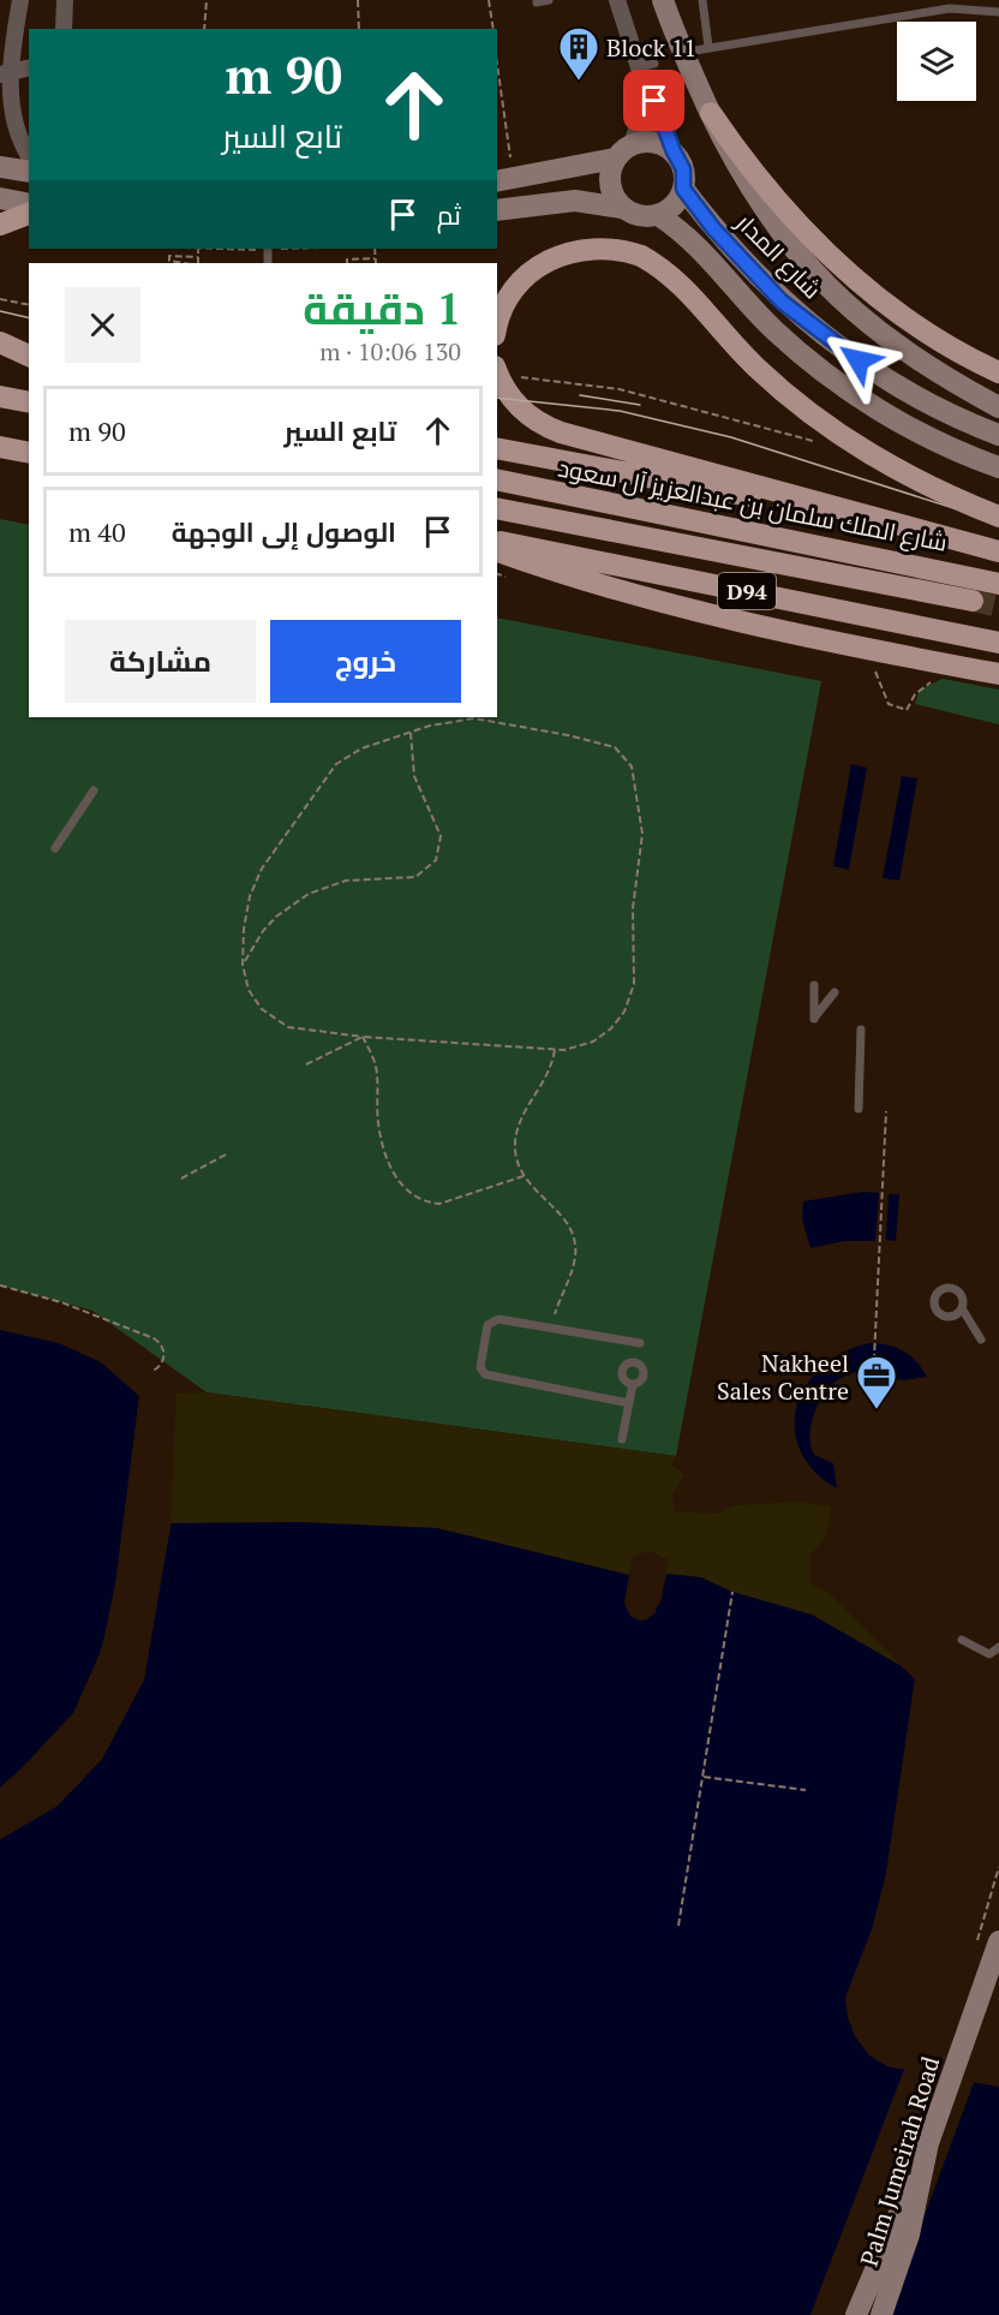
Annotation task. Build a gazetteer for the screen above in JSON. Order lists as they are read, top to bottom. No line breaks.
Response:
{"streets":{"main road":["شارع الملك سلمان بن عبدالعزيز آل سعود","D94"],"street":["شارع المدار","Palm Jumeirah Road"]},"places":{"building":["Block 11"],"office":["Nakheel Sales Centre"]},"page":{"turn":["90 m","تابع السير"],"then":"ثم","heading":["1 دقيقة","130 m · 10:06"],"list":[{"name":"تابع السير","value":"90 m"},{"name":"الوصول إلى الوجهة","value":"40 m"}],"buttons":["خروج","مشاركة"]}}
